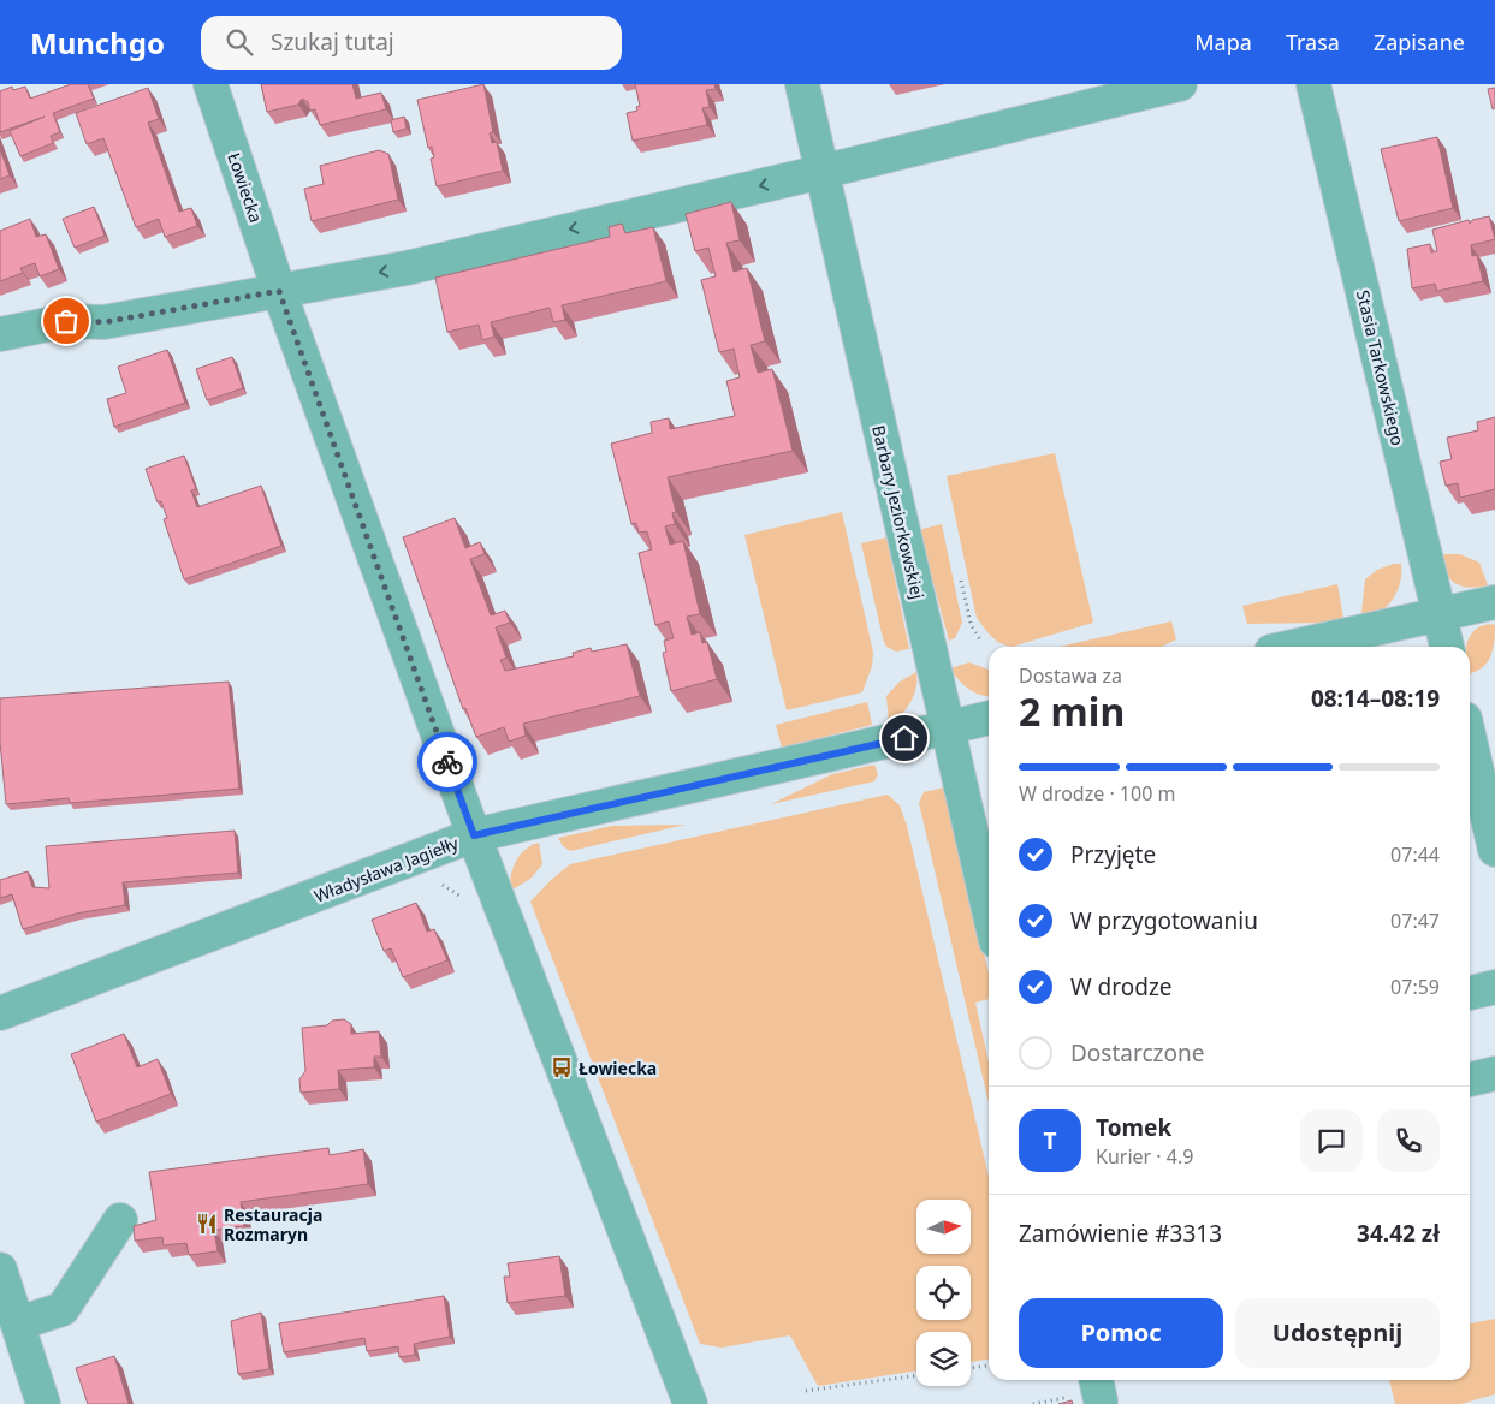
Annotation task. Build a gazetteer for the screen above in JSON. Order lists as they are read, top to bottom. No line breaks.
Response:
{"streets":{"street":["Łowiecka","Stasia Tarkowskiego","Barbary Jeziorkowskiej","Władysława Jagiełły"]},"crossings":[["Łowiecka","Władysława Jagiełły"],["Barbary Jeziorkowskiej","Władysława Jagiełły"]],"places":{"bus stop":["Łowiecka"],"restaurant":["Restauracja Rozmaryn"]},"north":"right","page":{"header":"Munchgo","search":"Szukaj tutaj","nav":["Mapa","Trasa","Zapisane"],"heading":["2 min","Dostawa za","08:14–08:19"],"panel":["Tomek","Kurier · 4.9","Zamówienie #3313","34.42 zł"],"bar":"W drodze · 100 m","list":[["Przyjęte","07:44"],["W przygotowaniu","07:47"],["W drodze","07:59"],"Dostarczone"],"round":"T","buttons":["Pomoc","Udostępnij"]}}
